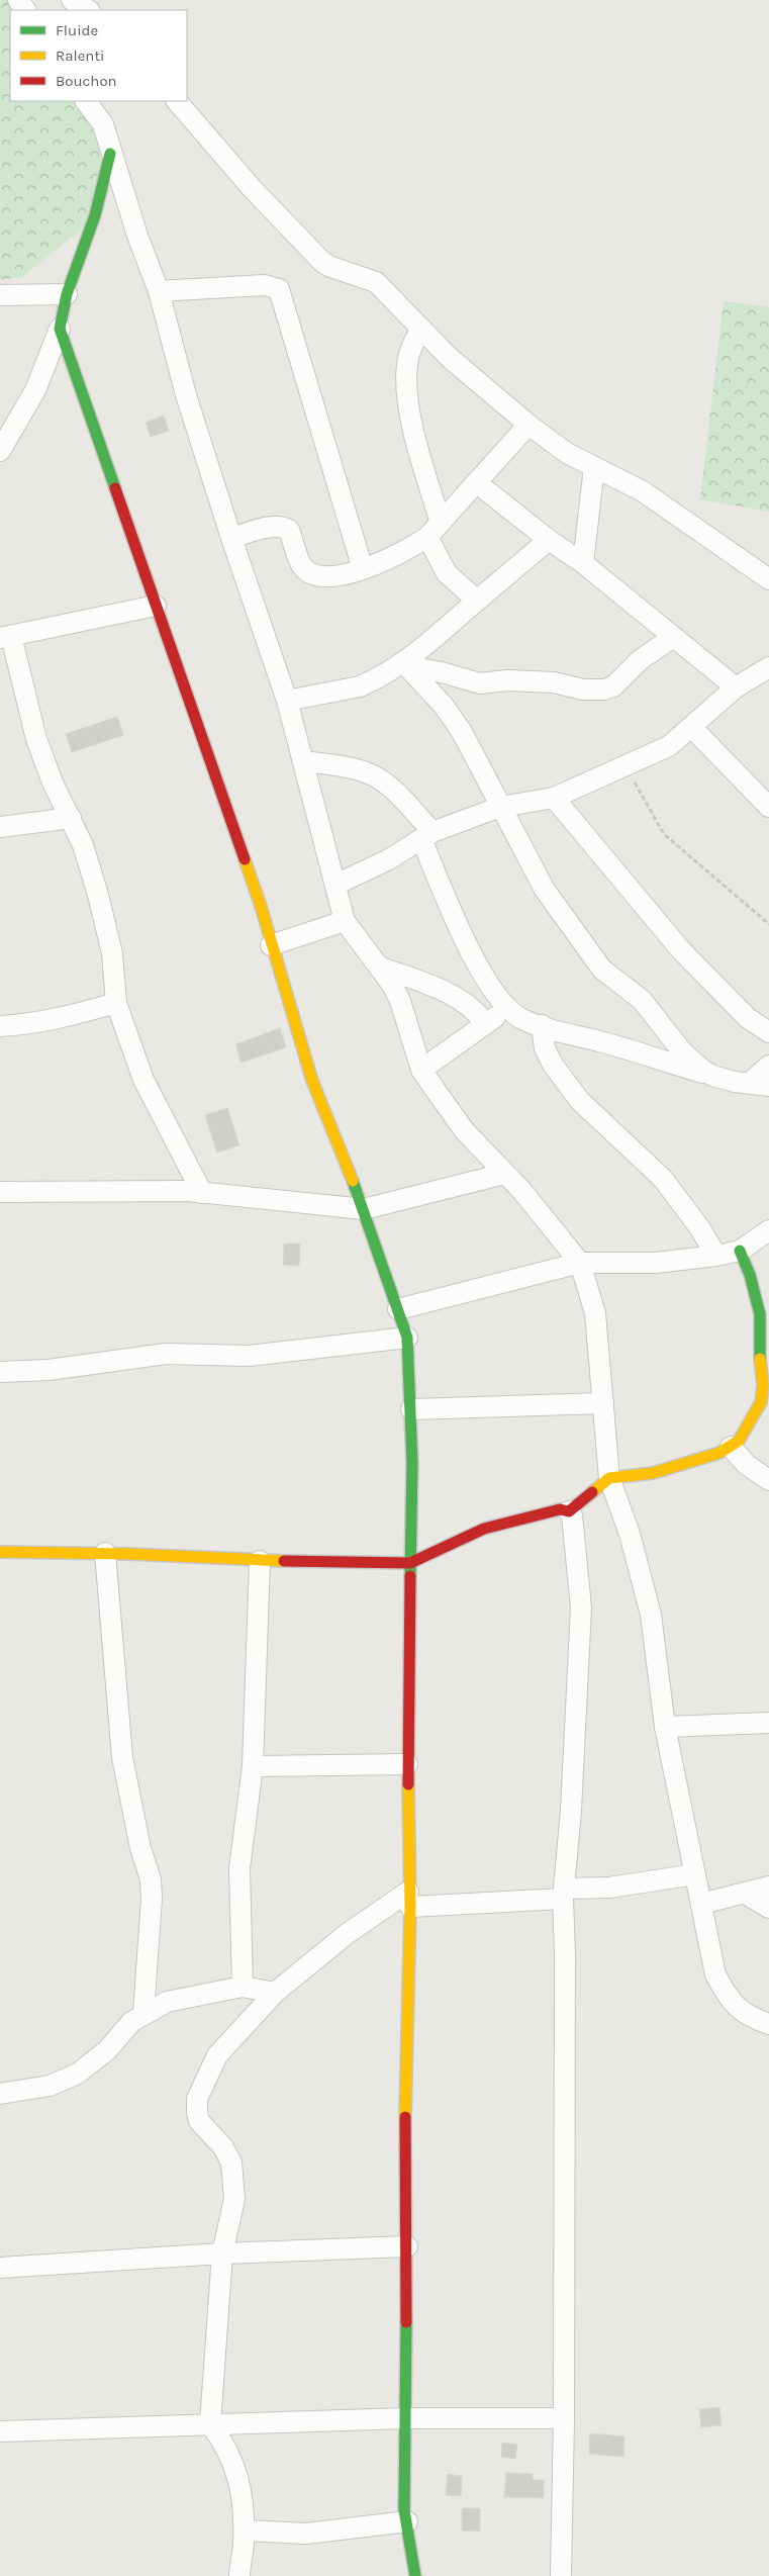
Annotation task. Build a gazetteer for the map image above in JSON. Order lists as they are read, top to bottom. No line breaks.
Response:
{"legend":["Fluide","Ralenti","Bouchon"]}
